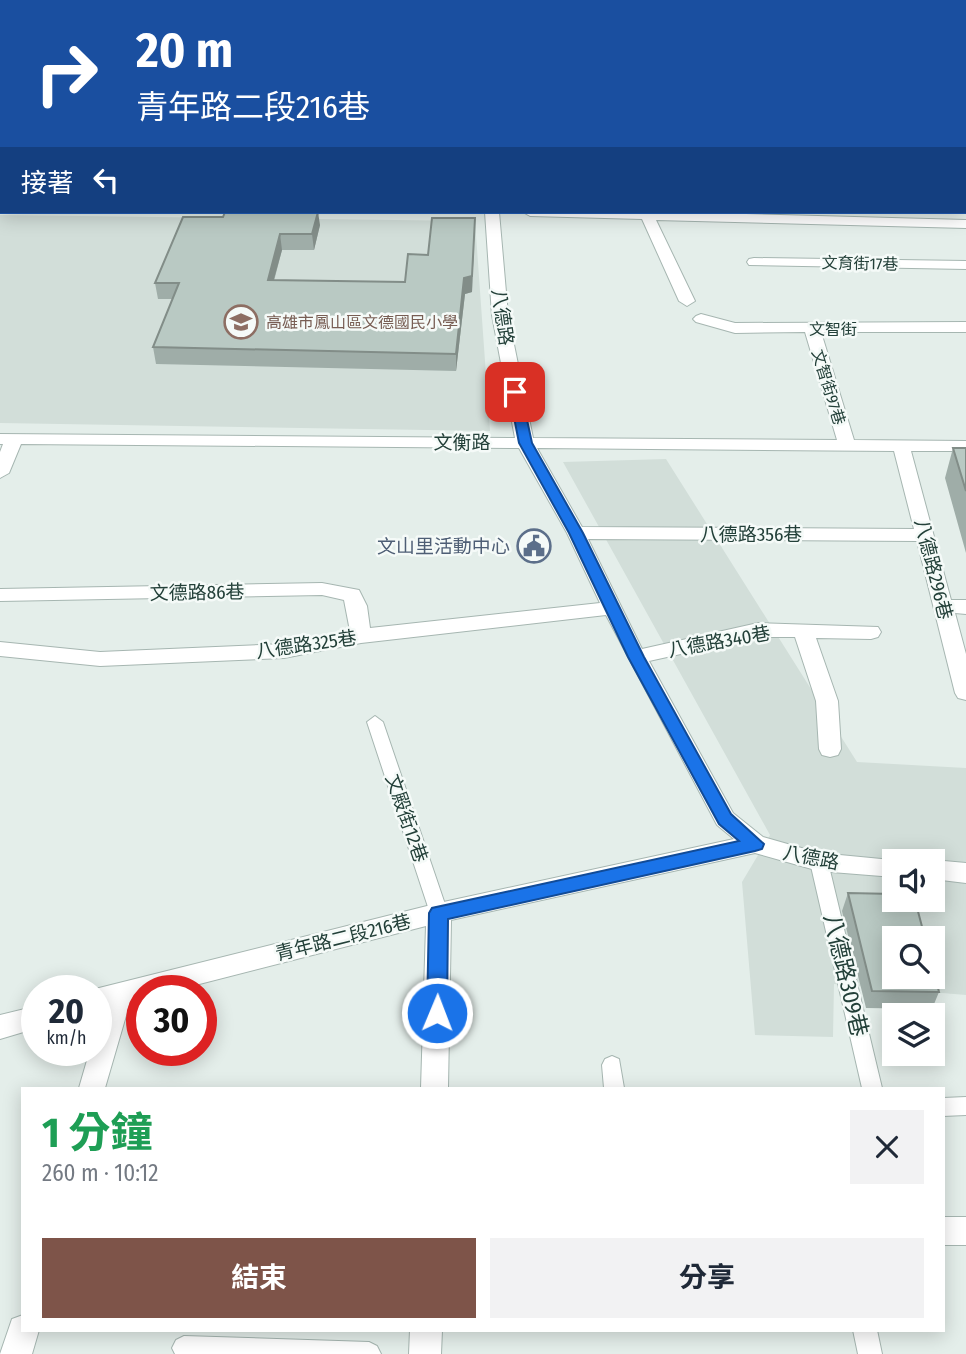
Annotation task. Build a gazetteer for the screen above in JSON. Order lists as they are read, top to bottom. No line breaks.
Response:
{"streets":{"street":["文育街17巷","八德路","文智街","文智街97巷","文衡路","八德路356巷","八德路296巷","文德路86巷","八德路340巷","八德路325巷","青年路二段216巷"],"lane":["文殿街12巷","八德路309巷"]},"crossings":[["八德路","文衡路"],["八德路","八德路356巷"],["八德路","八德路340巷"],["八德路","八德路325巷"],["八德路","青年路二段216巷"],["八德路","八德路309巷"],["文智街","文智街97巷"],["文智街97巷","文衡路"],["文衡路","八德路296巷"],["八德路356巷","八德路296巷"],["文德路86巷","八德路325巷"],["文殿街12巷","青年路二段216巷"]],"places":{"school or university":["高雄市鳳山區文德國民小學"],"public building":["文山里活動中心"]},"page":{"turn":["20 m","青年路二段216巷"],"then":"接著","speed":"20 km/h","limit":"30","heading":["1 分鐘","260 m · 10:12"],"buttons":["結束","分享"]}}
